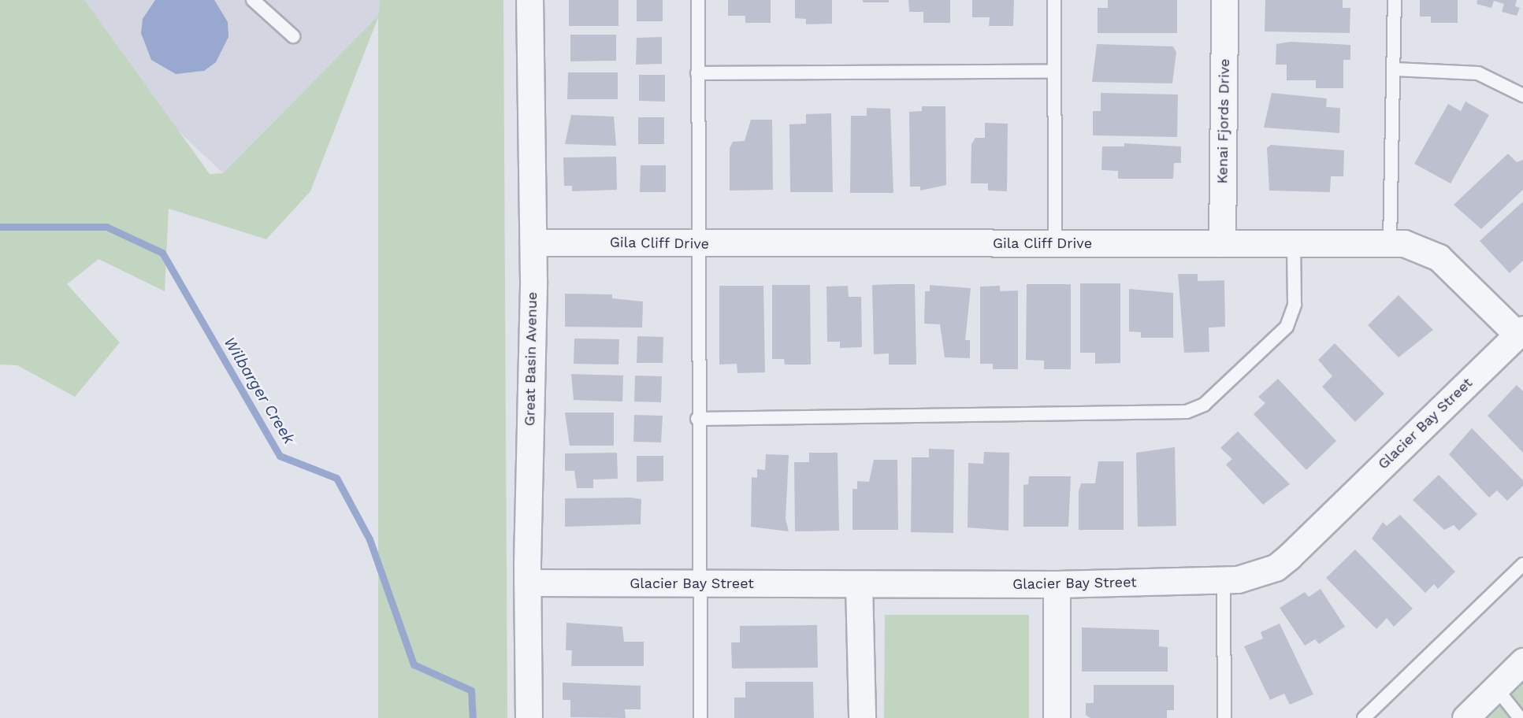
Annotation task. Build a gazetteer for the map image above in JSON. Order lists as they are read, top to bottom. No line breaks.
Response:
{"streets":{"street":["Kenai Fjords Drive","Gila Cliff Drive","Great Basin Avenue","Glacier Bay Street"]},"crossings":[["Kenai Fjords Drive","Gila Cliff Drive"],["Gila Cliff Drive","Great Basin Avenue"],["Gila Cliff Drive","Glacier Bay Street"],["Great Basin Avenue","Glacier Bay Street"]],"water":["Wilbarger Creek"]}
